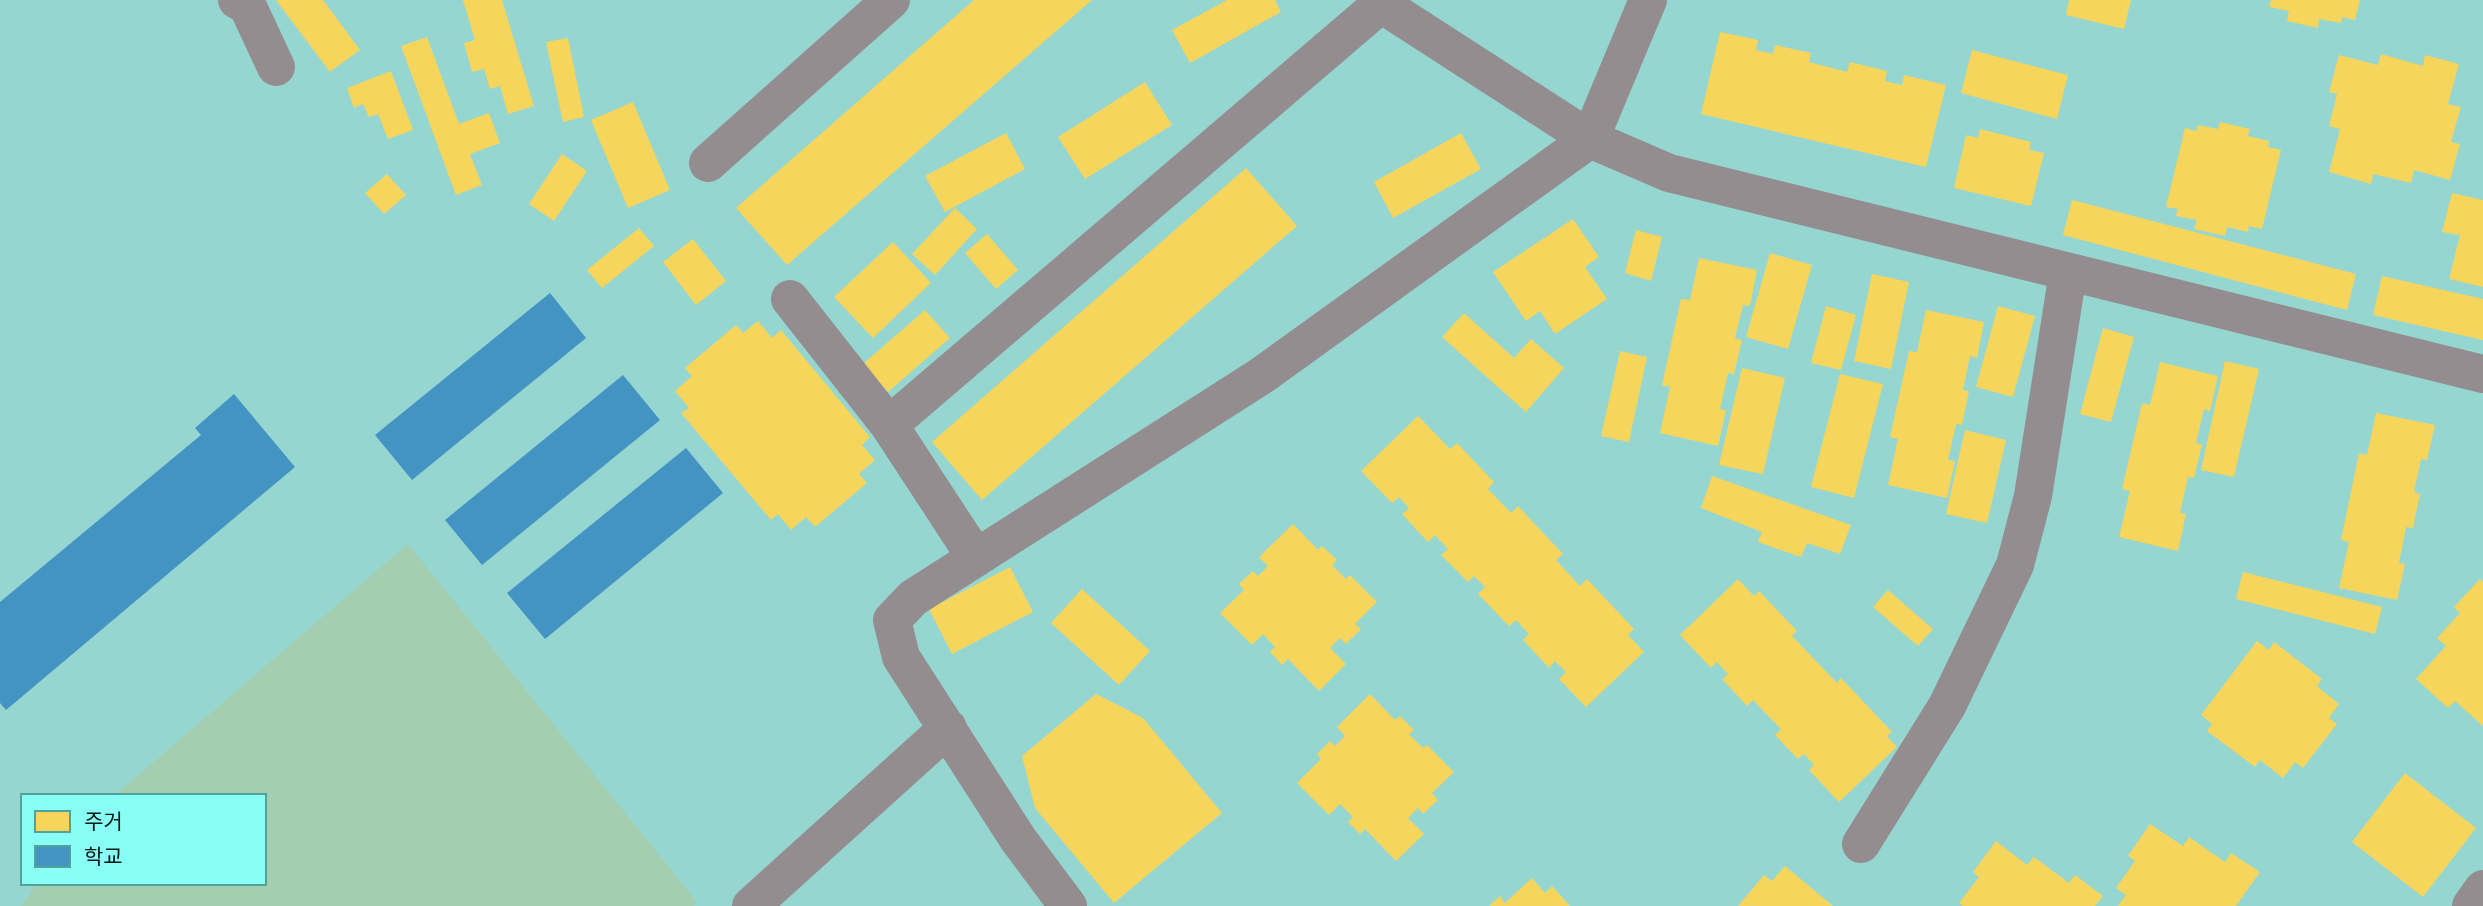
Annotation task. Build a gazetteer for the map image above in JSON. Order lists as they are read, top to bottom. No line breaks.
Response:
{"legend":["주거","학교"]}
